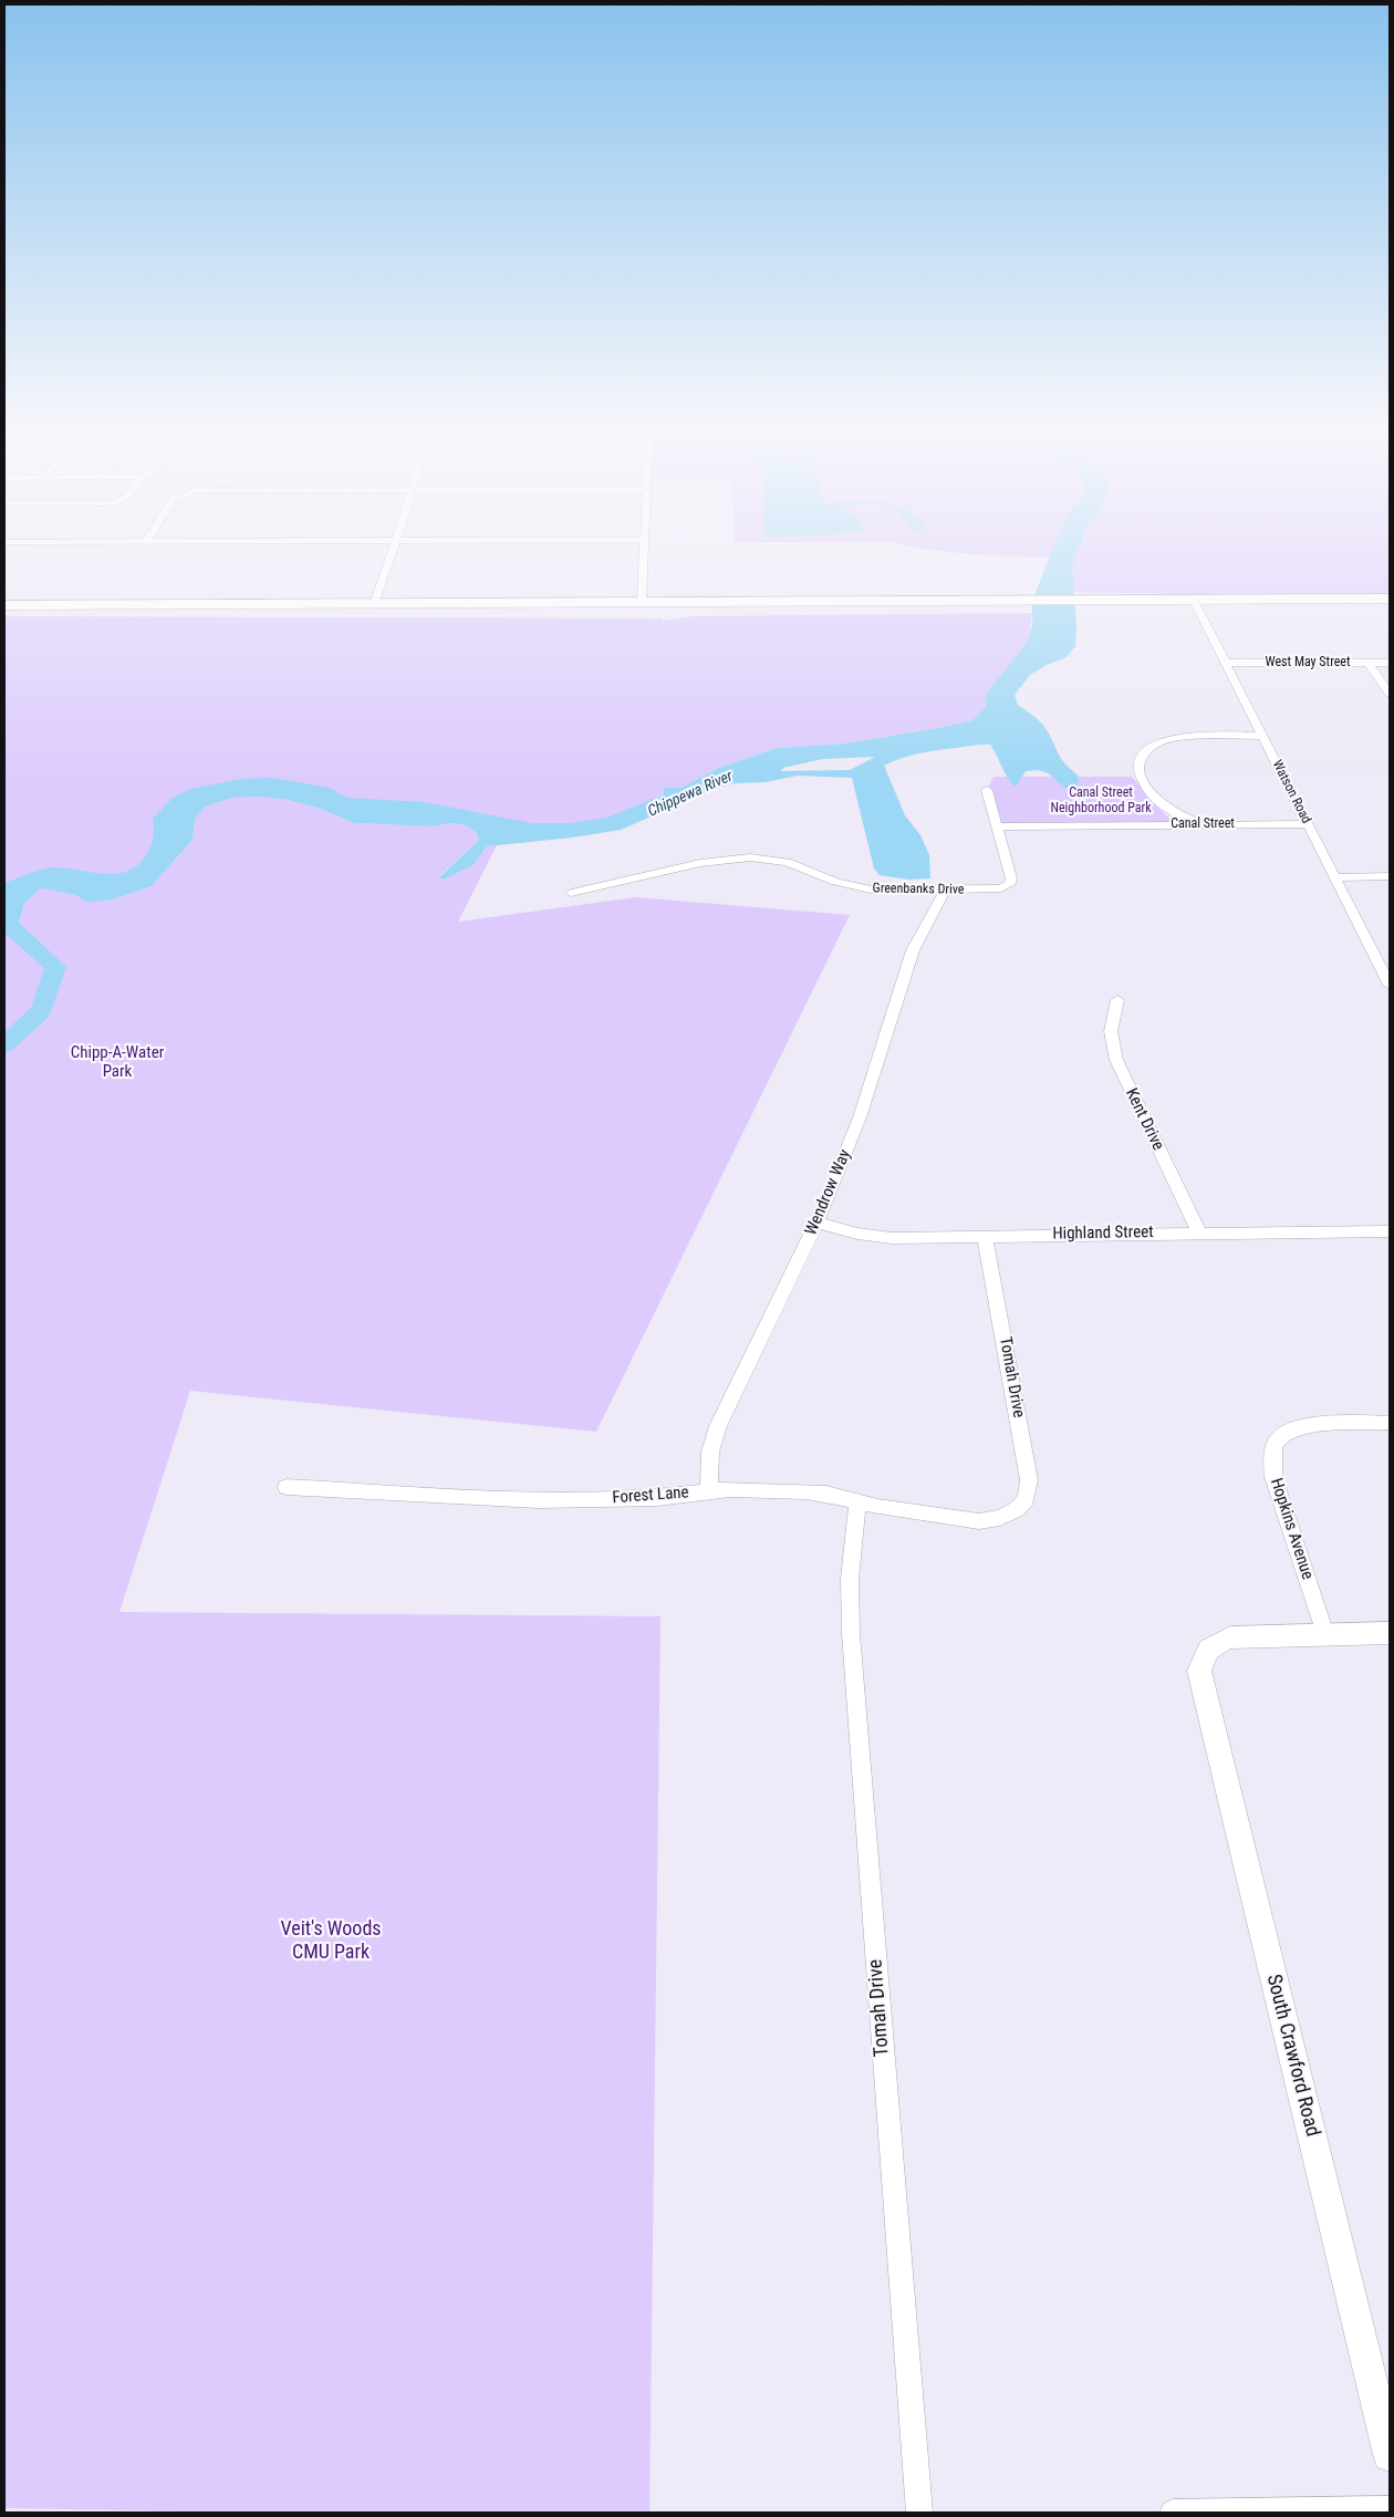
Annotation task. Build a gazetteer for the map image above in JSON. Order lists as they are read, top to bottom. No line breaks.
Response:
{"streets":{"street":["West May Street","Watson Road","Canal Street","Greenbanks Drive","Kent Drive","Wendrow Way","Highland Street","Tomah Drive","Forest Lane","Hopkins Avenue","South Crawford Road"]},"crossings":[["West May Street","Watson Road"],["Watson Road","Canal Street"],["Canal Street","Greenbanks Drive"],["Greenbanks Drive","Wendrow Way"],["Kent Drive","Highland Street"],["Wendrow Way","Highland Street"],["Wendrow Way","Forest Lane"],["Highland Street","Tomah Drive"],["Tomah Drive","Forest Lane"],["Hopkins Avenue","South Crawford Road"]],"water":["Chippewa River"],"parks":["Canal Street Neighborhood Park","Chipp-A-Water Park","Veit's Woods CMU Park"]}
